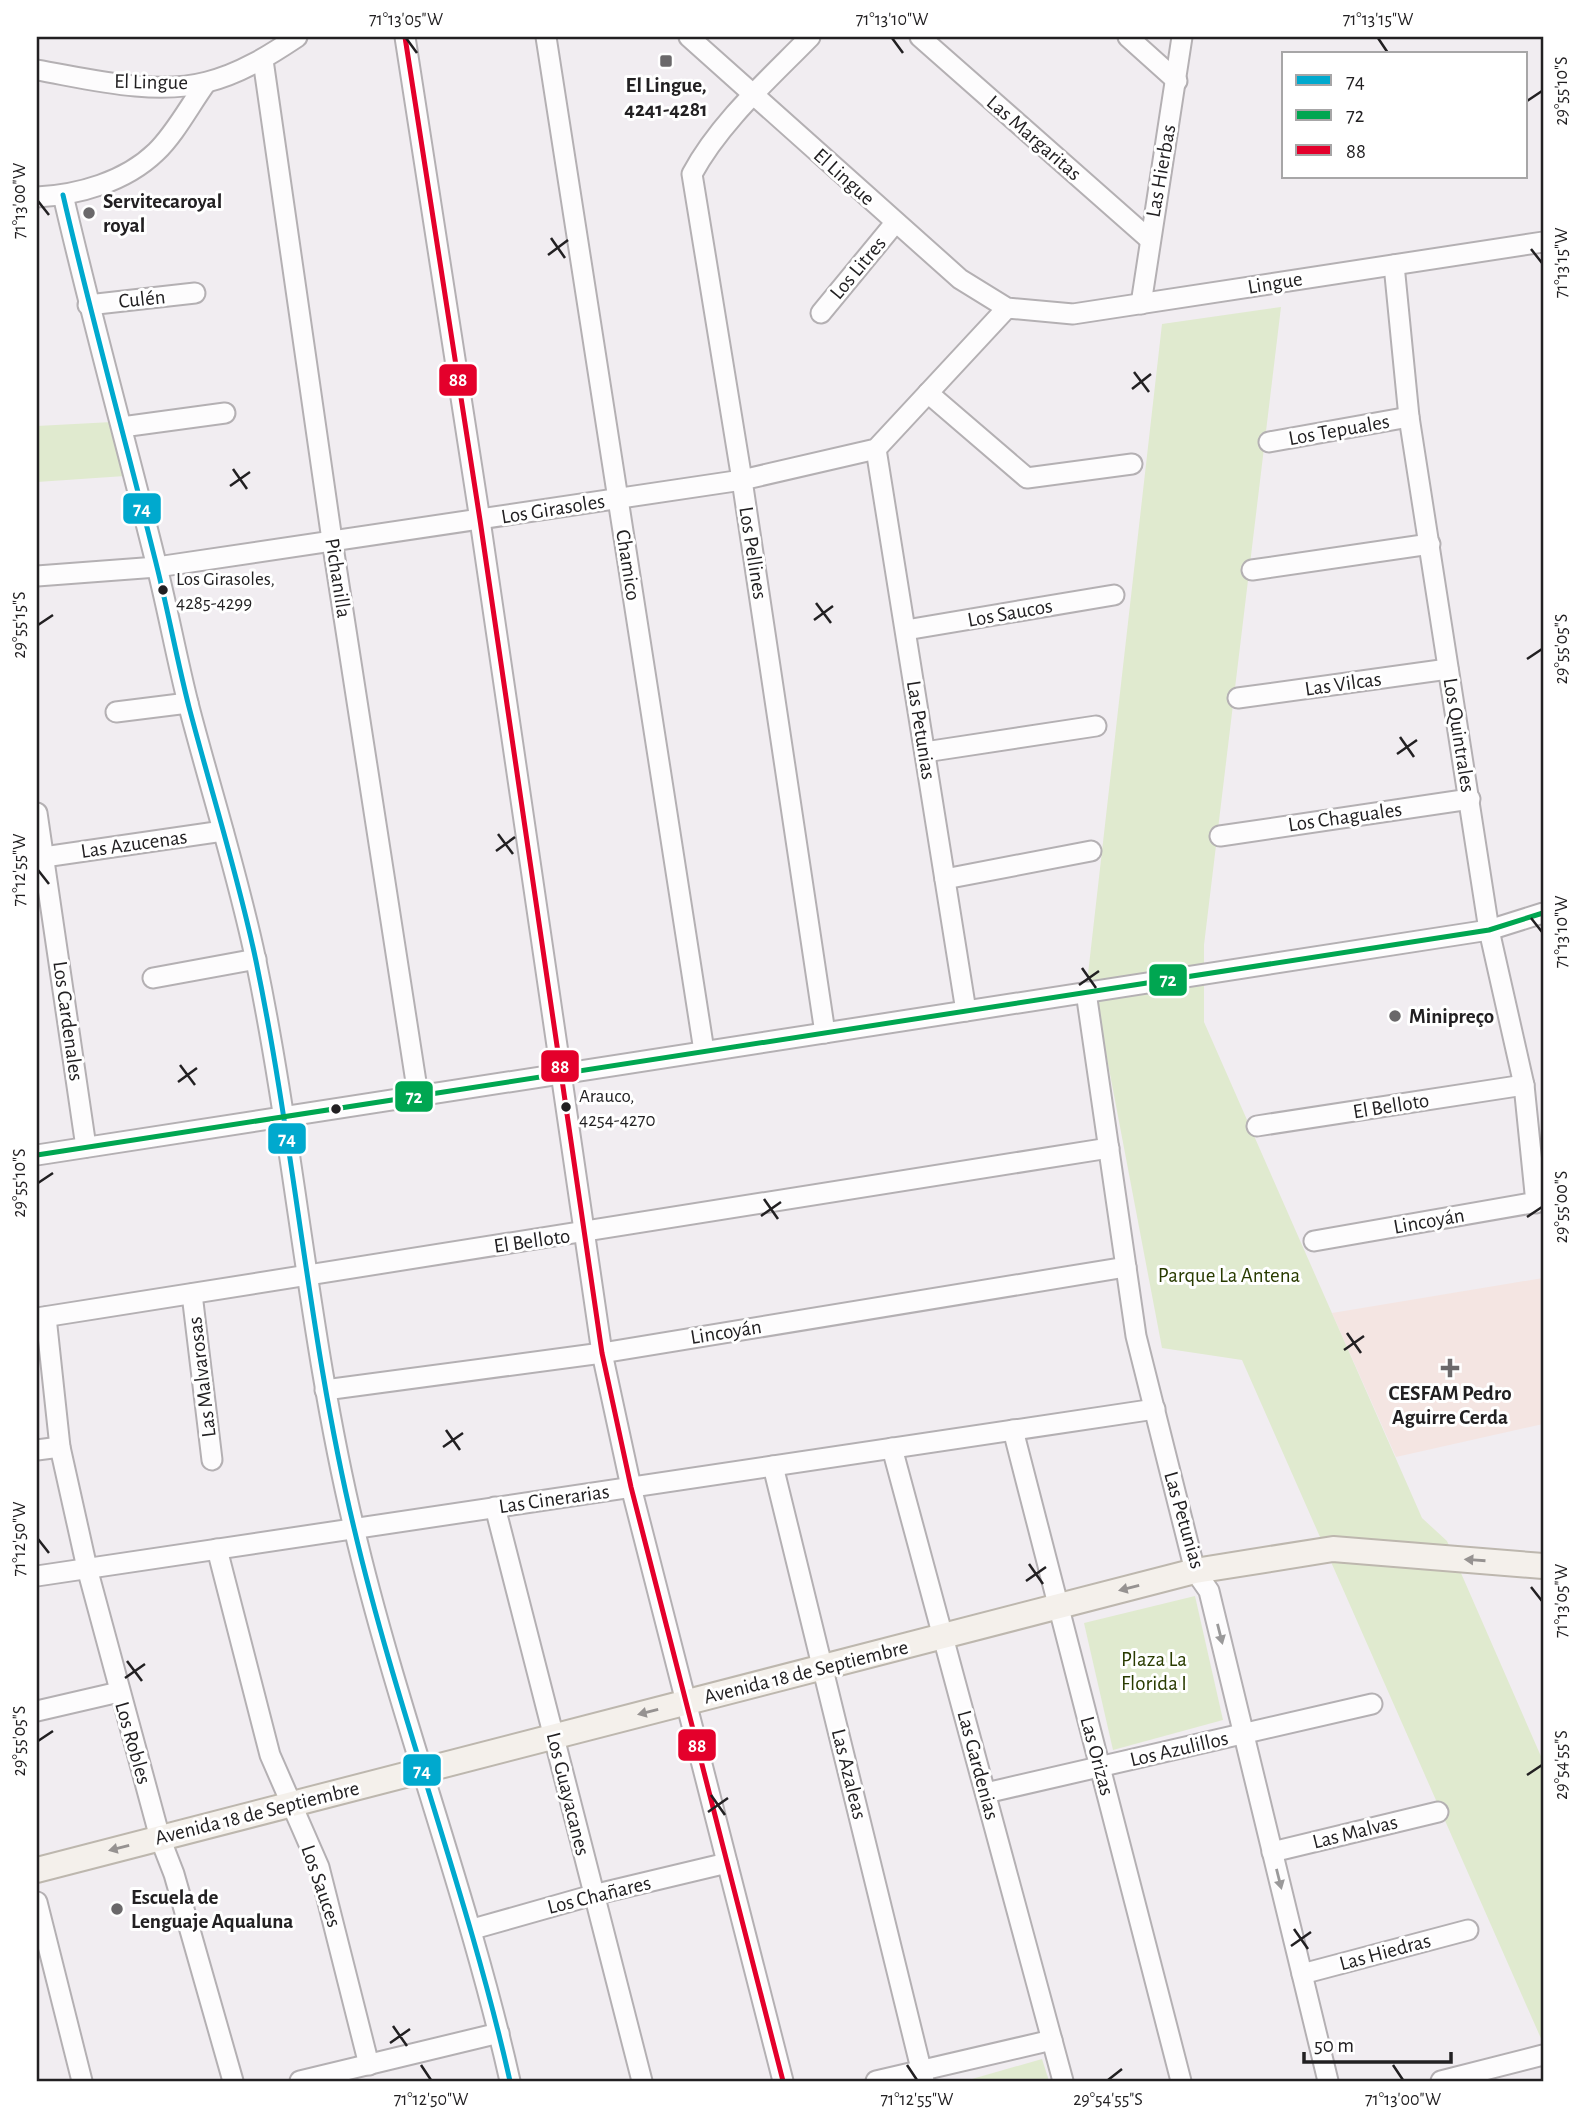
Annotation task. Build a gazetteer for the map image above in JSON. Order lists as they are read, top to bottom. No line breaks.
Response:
{"streets":{"main road":["Avenida 18 de Septiembre"],"street":["El Lingue","Las Margaritas","Las Hierbas","Los Litres","Lingue","Culén","Los Tepuales","Los Girasoles","Los Pellines","Chamico","Pichanilla","Los Saucos","Las Vilcas","Las Petunias","Los Quintrales","Los Chaguales","Las Azucenas","Los Cardenales","El Belloto","Lincoyán","Las Malvarosas","Las Cinerarias","Los Robles","Los Azulillos","Las Orizas","Las Gardenias","Las Azaleas","Los Guayacanes","Las Malvas","Los Sauces","Los Chañares","Las Hiedras"]},"crossings":[["El Lingue","Los Litres"],["El Lingue","Lingue"],["El Lingue","Los Pellines"],["El Lingue","Pichanilla"],["Las Margaritas","Las Hierbas"],["Las Hierbas","Lingue"],["Lingue","Los Quintrales"],["Los Tepuales","Los Quintrales"],["Los Girasoles","Los Pellines"],["Los Girasoles","Chamico"],["Los Girasoles","Pichanilla"],["Los Girasoles","Las Petunias"],["Los Saucos","Las Petunias"],["Las Vilcas","Los Quintrales"],["Las Petunias","El Belloto"],["Las Petunias","Lincoyán"],["Las Petunias","Las Cinerarias"],["Las Petunias","Avenida 18 de Septiembre"],["Las Petunias","Los Azulillos"],["Las Petunias","Las Malvas"],["Las Petunias","Las Hiedras"],["Los Quintrales","Los Chaguales"],["Los Quintrales","El Belloto"],["Los Quintrales","Lincoyán"],["Las Azucenas","Los Cardenales"],["El Belloto","Las Malvarosas"],["El Belloto","Los Robles"],["Las Cinerarias","Los Robles"],["Las Cinerarias","Las Orizas"],["Las Cinerarias","Las Gardenias"],["Las Cinerarias","Las Azaleas"],["Las Cinerarias","Los Guayacanes"],["Las Cinerarias","Los Sauces"],["Avenida 18 de Septiembre","Los Robles"],["Avenida 18 de Septiembre","Las Orizas"],["Avenida 18 de Septiembre","Las Gardenias"],["Avenida 18 de Septiembre","Las Azaleas"],["Avenida 18 de Septiembre","Los Guayacanes"],["Avenida 18 de Septiembre","Los Sauces"],["Los Azulillos","Las Orizas"],["Los Azulillos","Las Gardenias"],["Los Guayacanes","Los Chañares"]],"one_way":["Avenida 18 de Septiembre"],"parks":["Parque La Antena","Plaza La Florida I"],"places":{"transit":["El Lingue, 4241-4281"],"other":["Servitecaroyal royal","Los Girasoles, 4285-4299","Minipreço","Arauco, 4254-4270","Escuela de Lenguaje Aqualuna"],"health":["CESFAM Pedro Aguirre Cerda"]},"lines":["transit line 88","transit line 74","transit line 72"],"legend":["74","72","88"],"scale_bar":"50 m","coordinates":["71°13'05\"W","71°13'10\"W","71°13'15\"W","29°55'10\"S","71°13'00\"W","29°55'15\"S","29°55'05\"S","71°12'55\"W","29°55'00\"S","71°12'50\"W","29°54'55\"S"]}
